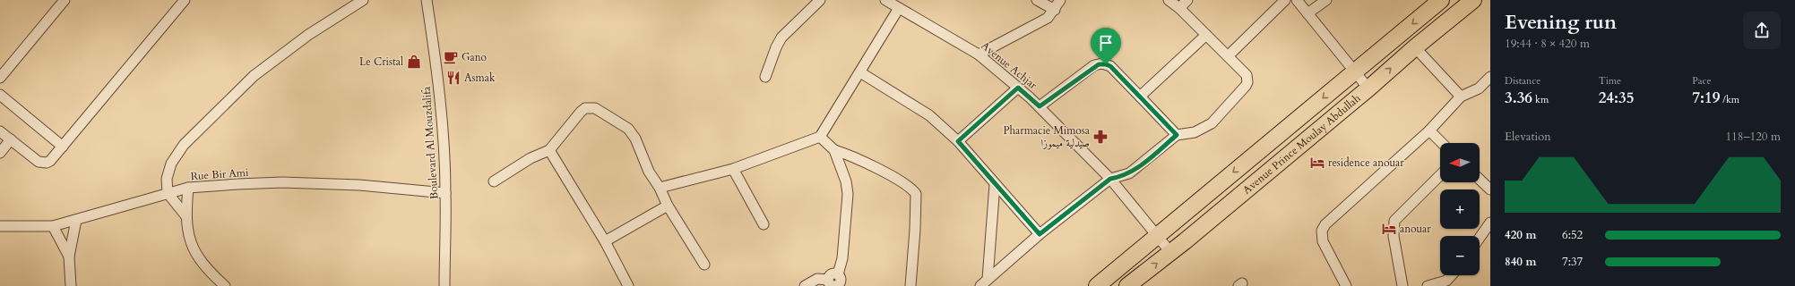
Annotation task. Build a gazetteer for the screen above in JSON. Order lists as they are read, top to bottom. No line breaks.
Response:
{"streets":{"main road":["Avenue Prince Moulay Abdullah"],"street":["Avenue Achjar","Boulevard Al Mouzdalifa","Rue Bir Ami"]},"crossings":[["Avenue Achjar","Avenue Prince Moulay Abdullah"],["Boulevard Al Mouzdalifa","Rue Bir Ami"]],"places":{"cafe":["Gano"],"shop":["Le Cristal"],"restaurant":["Asmak"],"pharmacy":["Pharmacie Mimosa صيدلية ميموزا"],"hotel":["residence anouar","anouar"]},"north":"left","page":{"heading":["Evening run","19:44 · 8 × 420 m"],"stats":[["Distance","3.36 km"],["Time","24:35"],["Pace","7:19 /km"]],"chart":["Elevation","118–120 m"],"map_buttons":["+","−"],"list":[{"name":"420 m","note":"6:52"},{"name":"840 m","note":"7:37"}]}}
